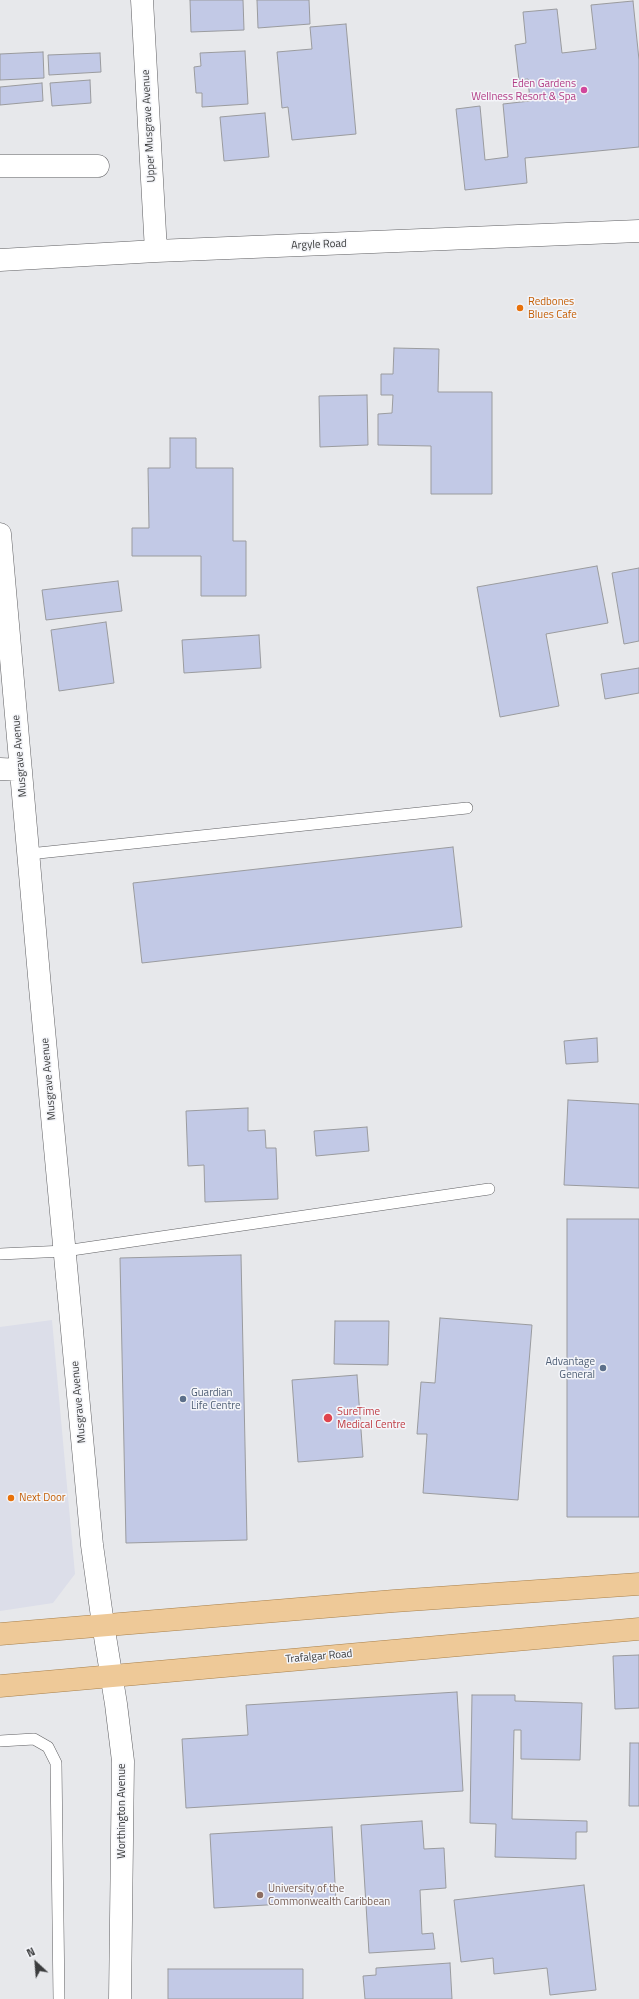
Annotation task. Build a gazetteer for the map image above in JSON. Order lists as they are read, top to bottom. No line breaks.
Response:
{"streets":{"main road":["Trafalgar Road"],"street":["Upper Musgrave Avenue","Argyle Road","Musgrave Avenue","Worthington Avenue"]},"crossings":[["Upper Musgrave Avenue","Argyle Road"],["Musgrave Avenue","Worthington Avenue"],["Trafalgar Road","Worthington Avenue"]],"places":["Eden Gardens Wellness Resort & Spa","Redbones Blues Cafe","Advantage General","Guardian Life Centre","SureTime Medical Centre","Next Door","University of the Commonwealth Caribbean"],"north":"top left"}
